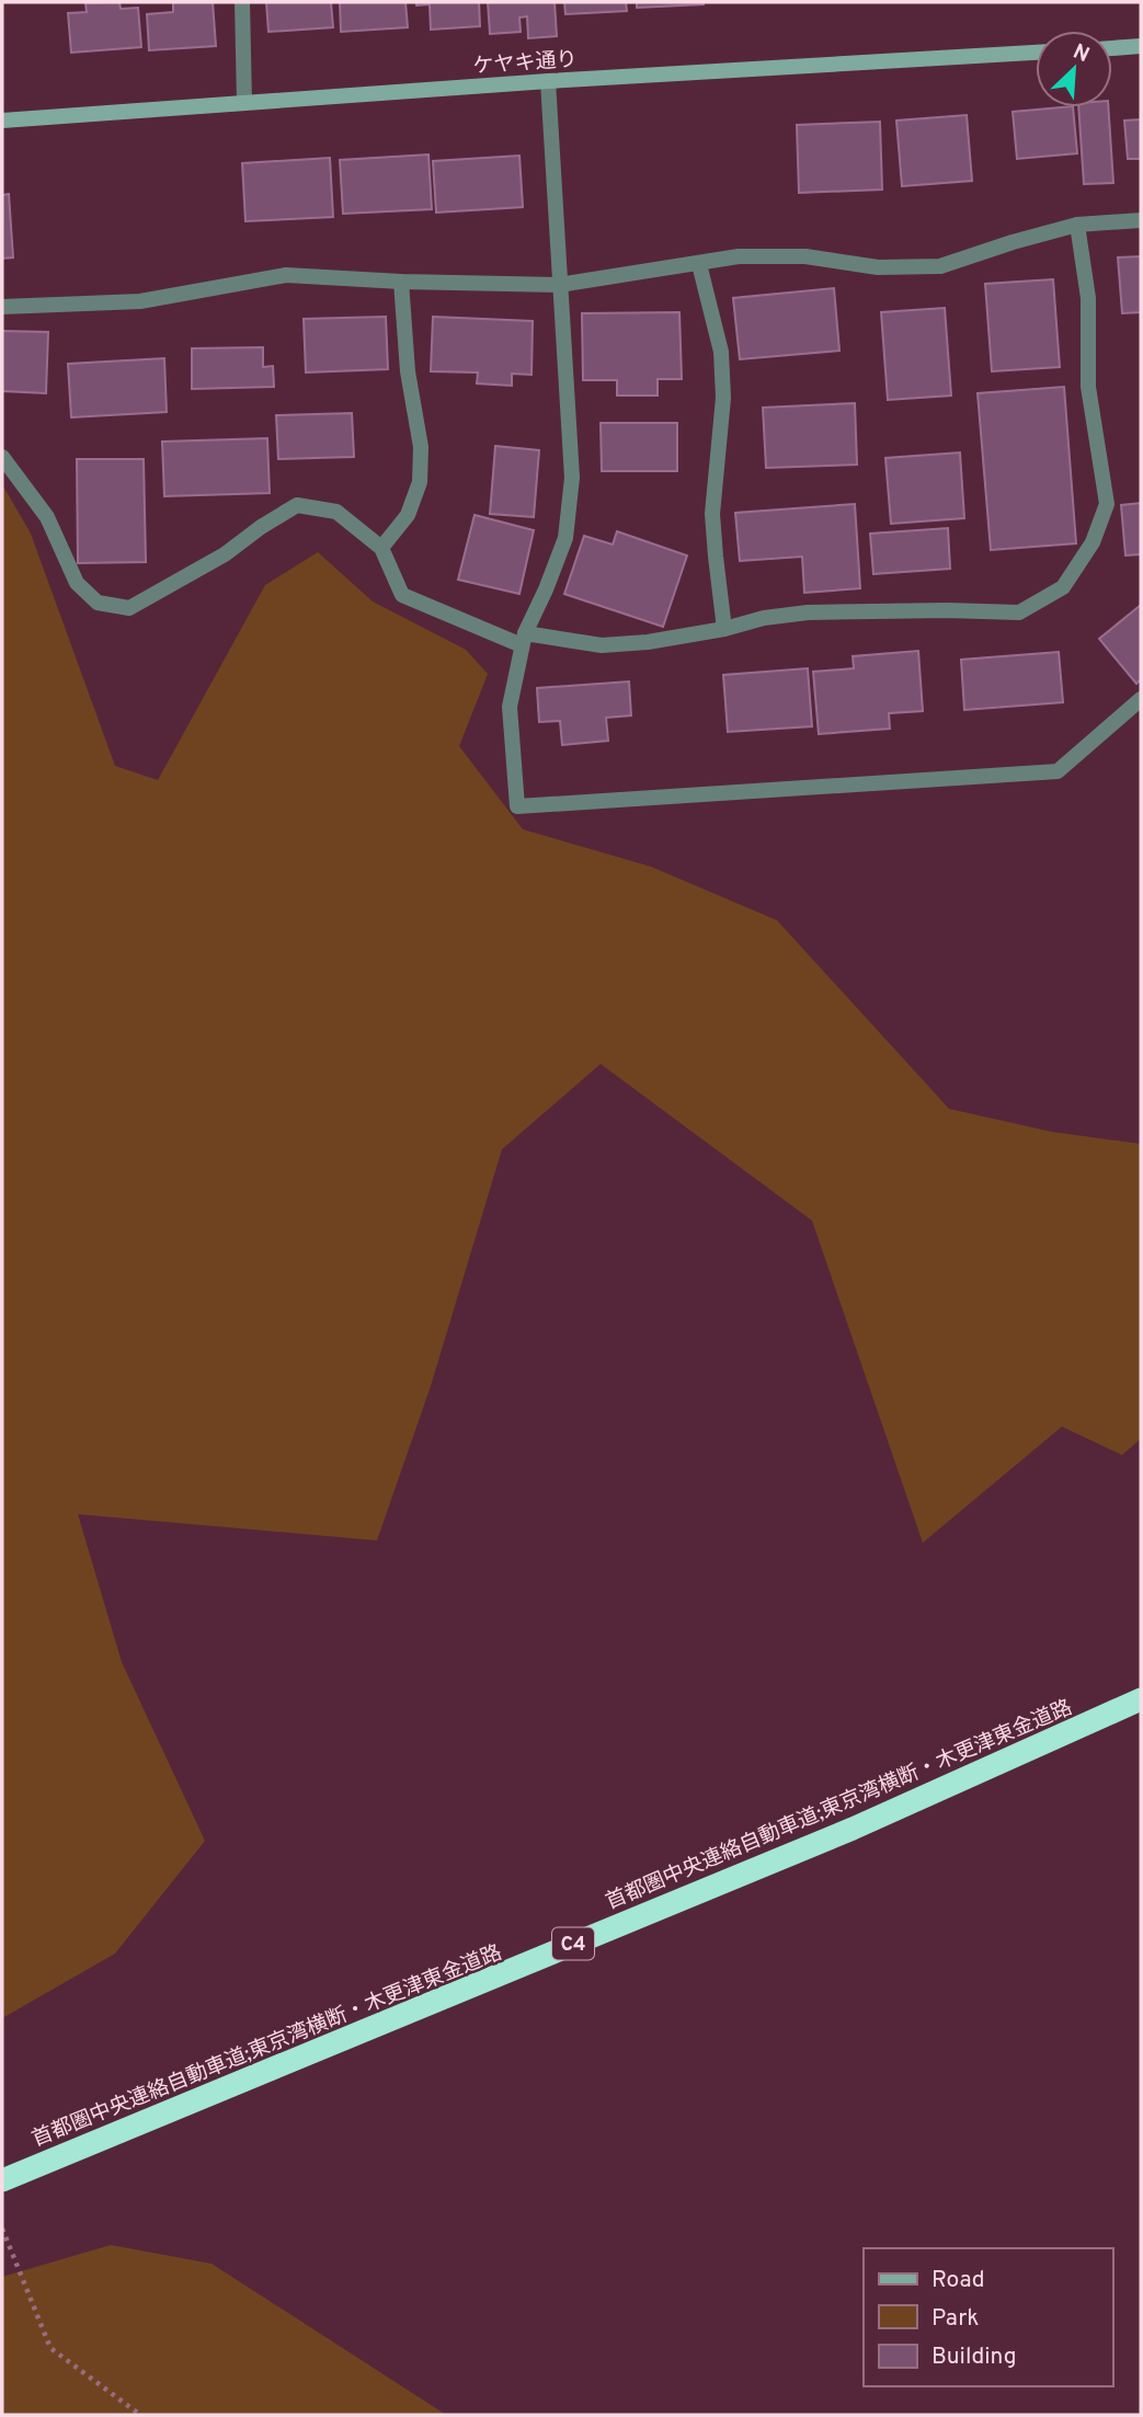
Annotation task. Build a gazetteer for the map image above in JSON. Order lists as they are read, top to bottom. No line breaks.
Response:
{"streets":{"highway":["首都圏中央連絡自動車道;東京湾横断・木更津東金道路","C4"],"street":["ケヤキ通り"]},"legend":["Road","Park","Building"],"north":"top right"}
